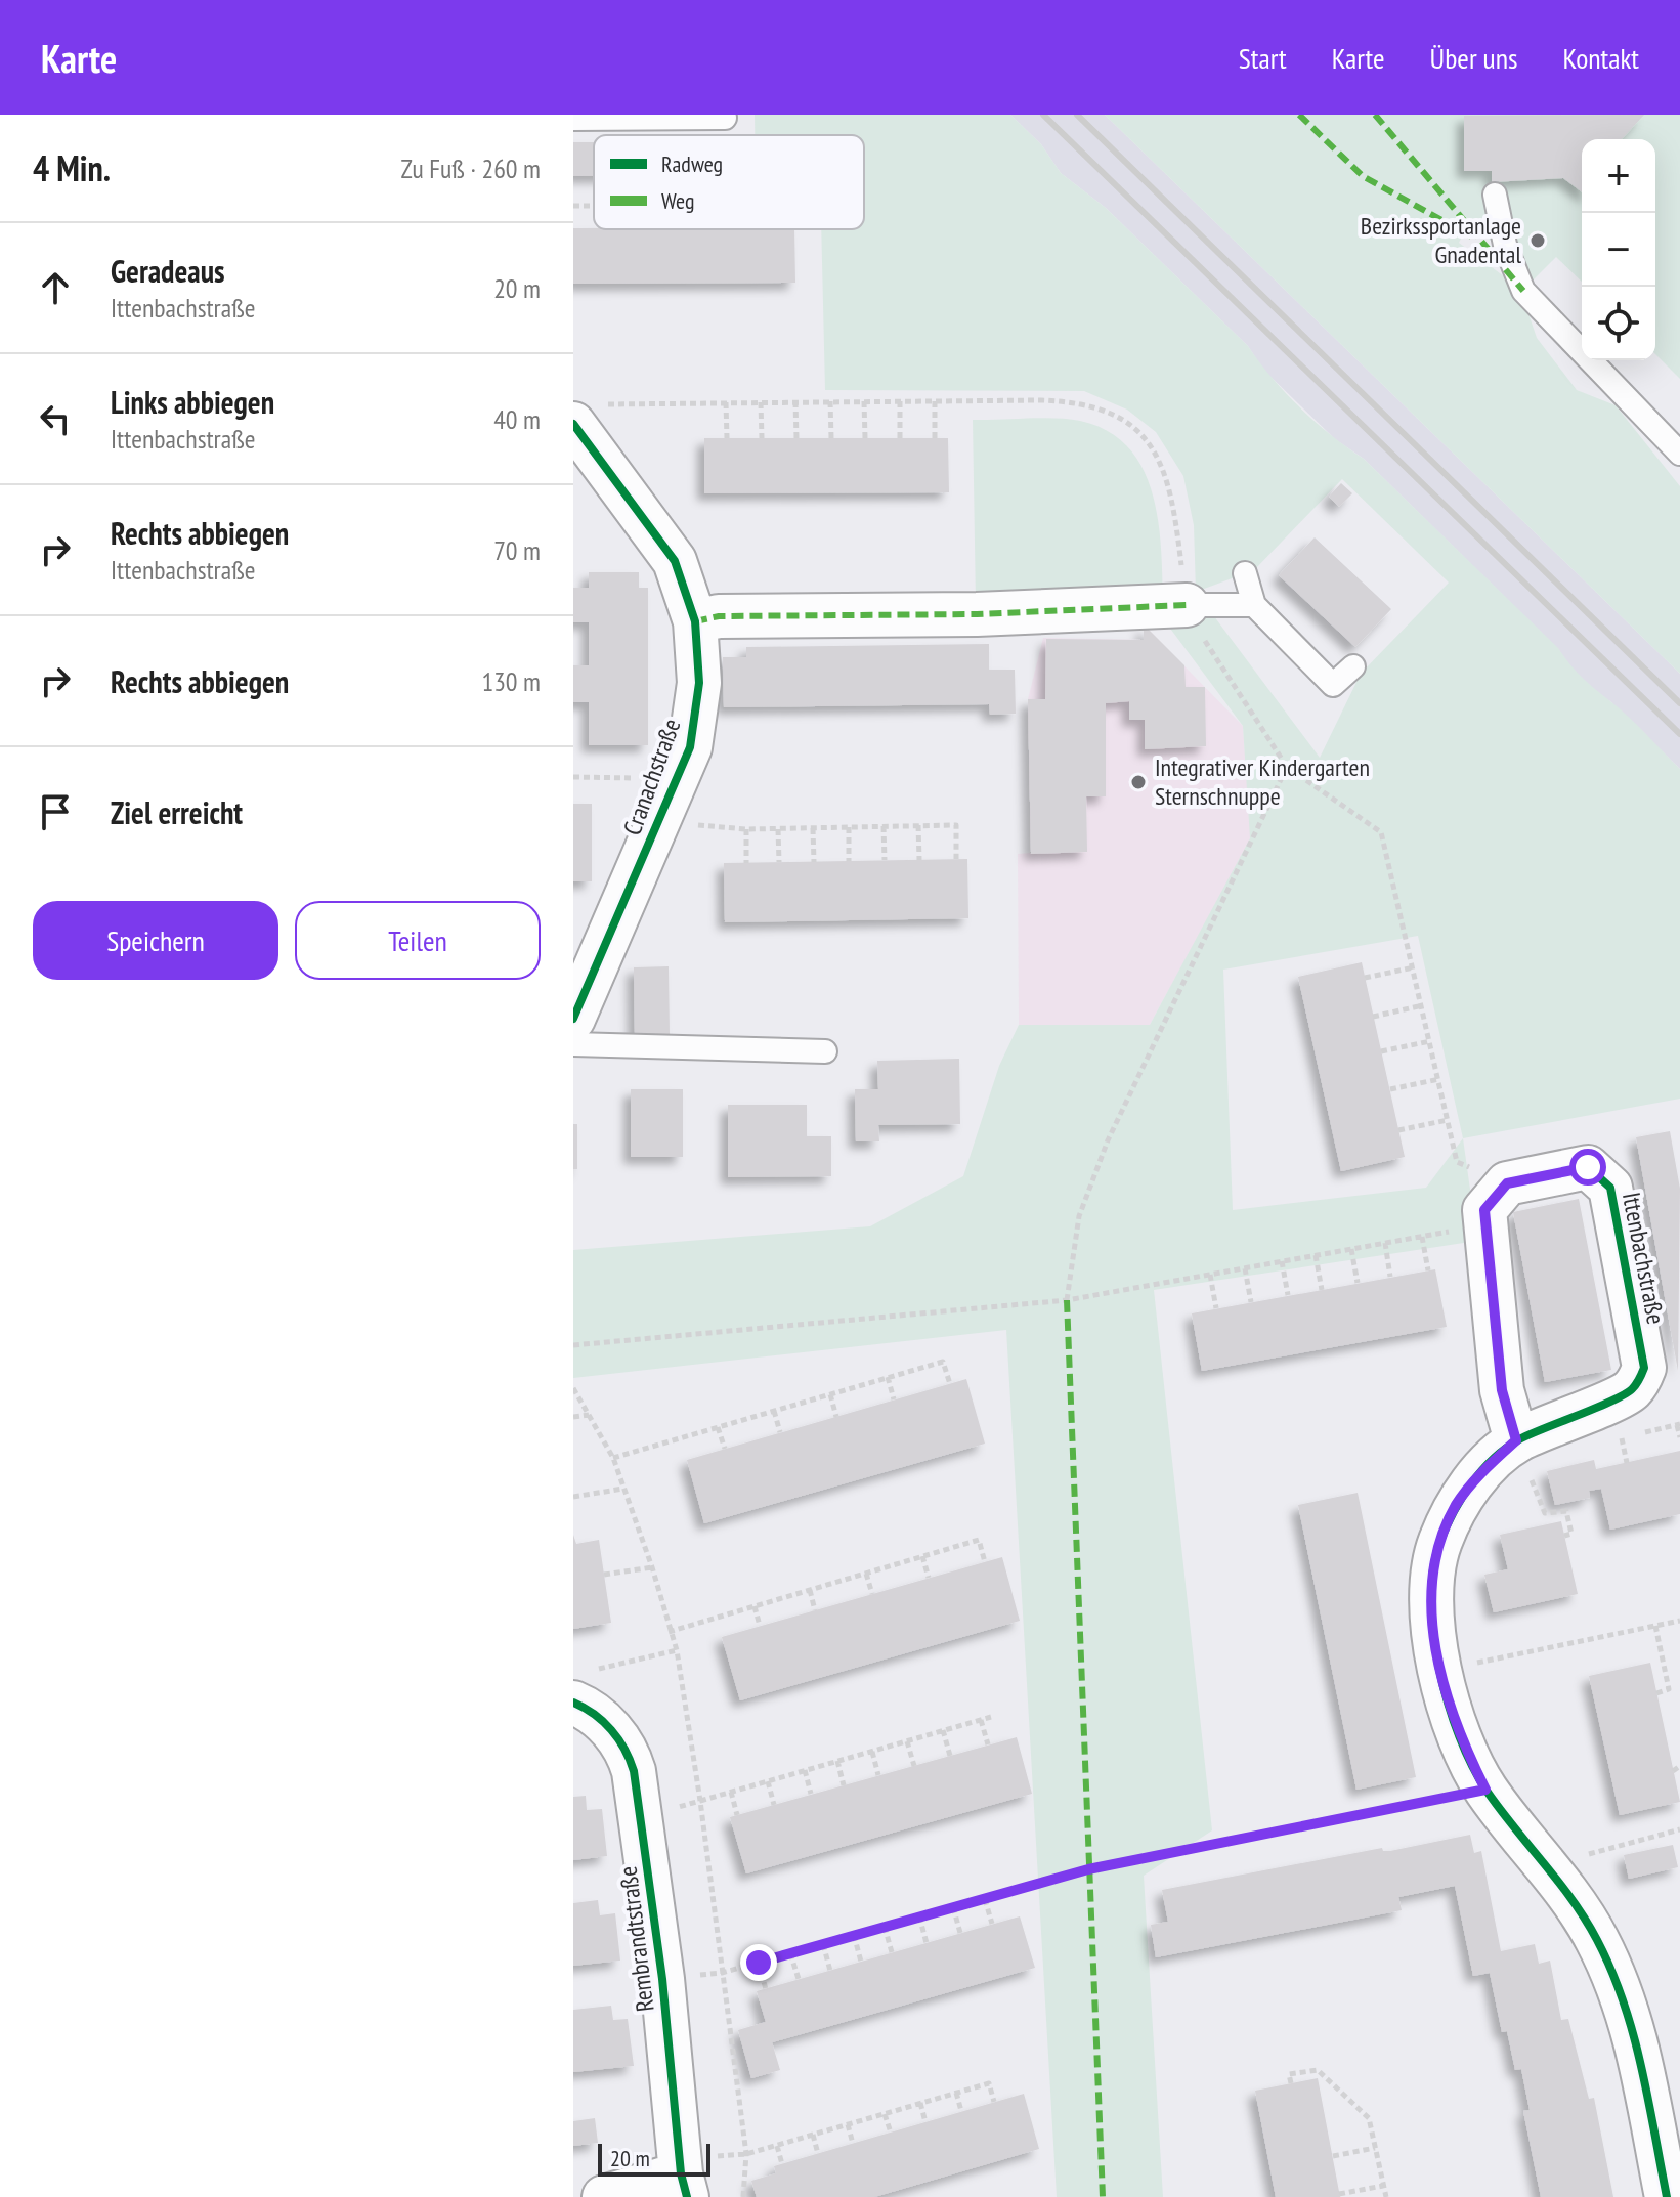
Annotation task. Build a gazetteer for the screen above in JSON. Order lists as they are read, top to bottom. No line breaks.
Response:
{"streets":{"street":["Cranachstraße","Ittenbachstraße","Rembrandtstraße"]},"places":["Bezirkssportanlage Gnadental","Integrativer Kindergarten Sternschnuppe"],"legend":["Radweg","Weg"],"scale_bar":"20 m","page":{"header":"Karte","nav":["Start","Karte","Über uns","Kontakt"],"heading":["4 Min.","Zu Fuß · 260 m"],"map_buttons":["+","−"],"list":[["Geradeaus","Ittenbachstraße","20 m"],["Links abbiegen","Ittenbachstraße","40 m"],["Rechts abbiegen","Ittenbachstraße","70 m"],["Rechts abbiegen","130 m"],"Ziel erreicht"],"buttons":["Speichern","Teilen"],"scale":"20 m"}}
